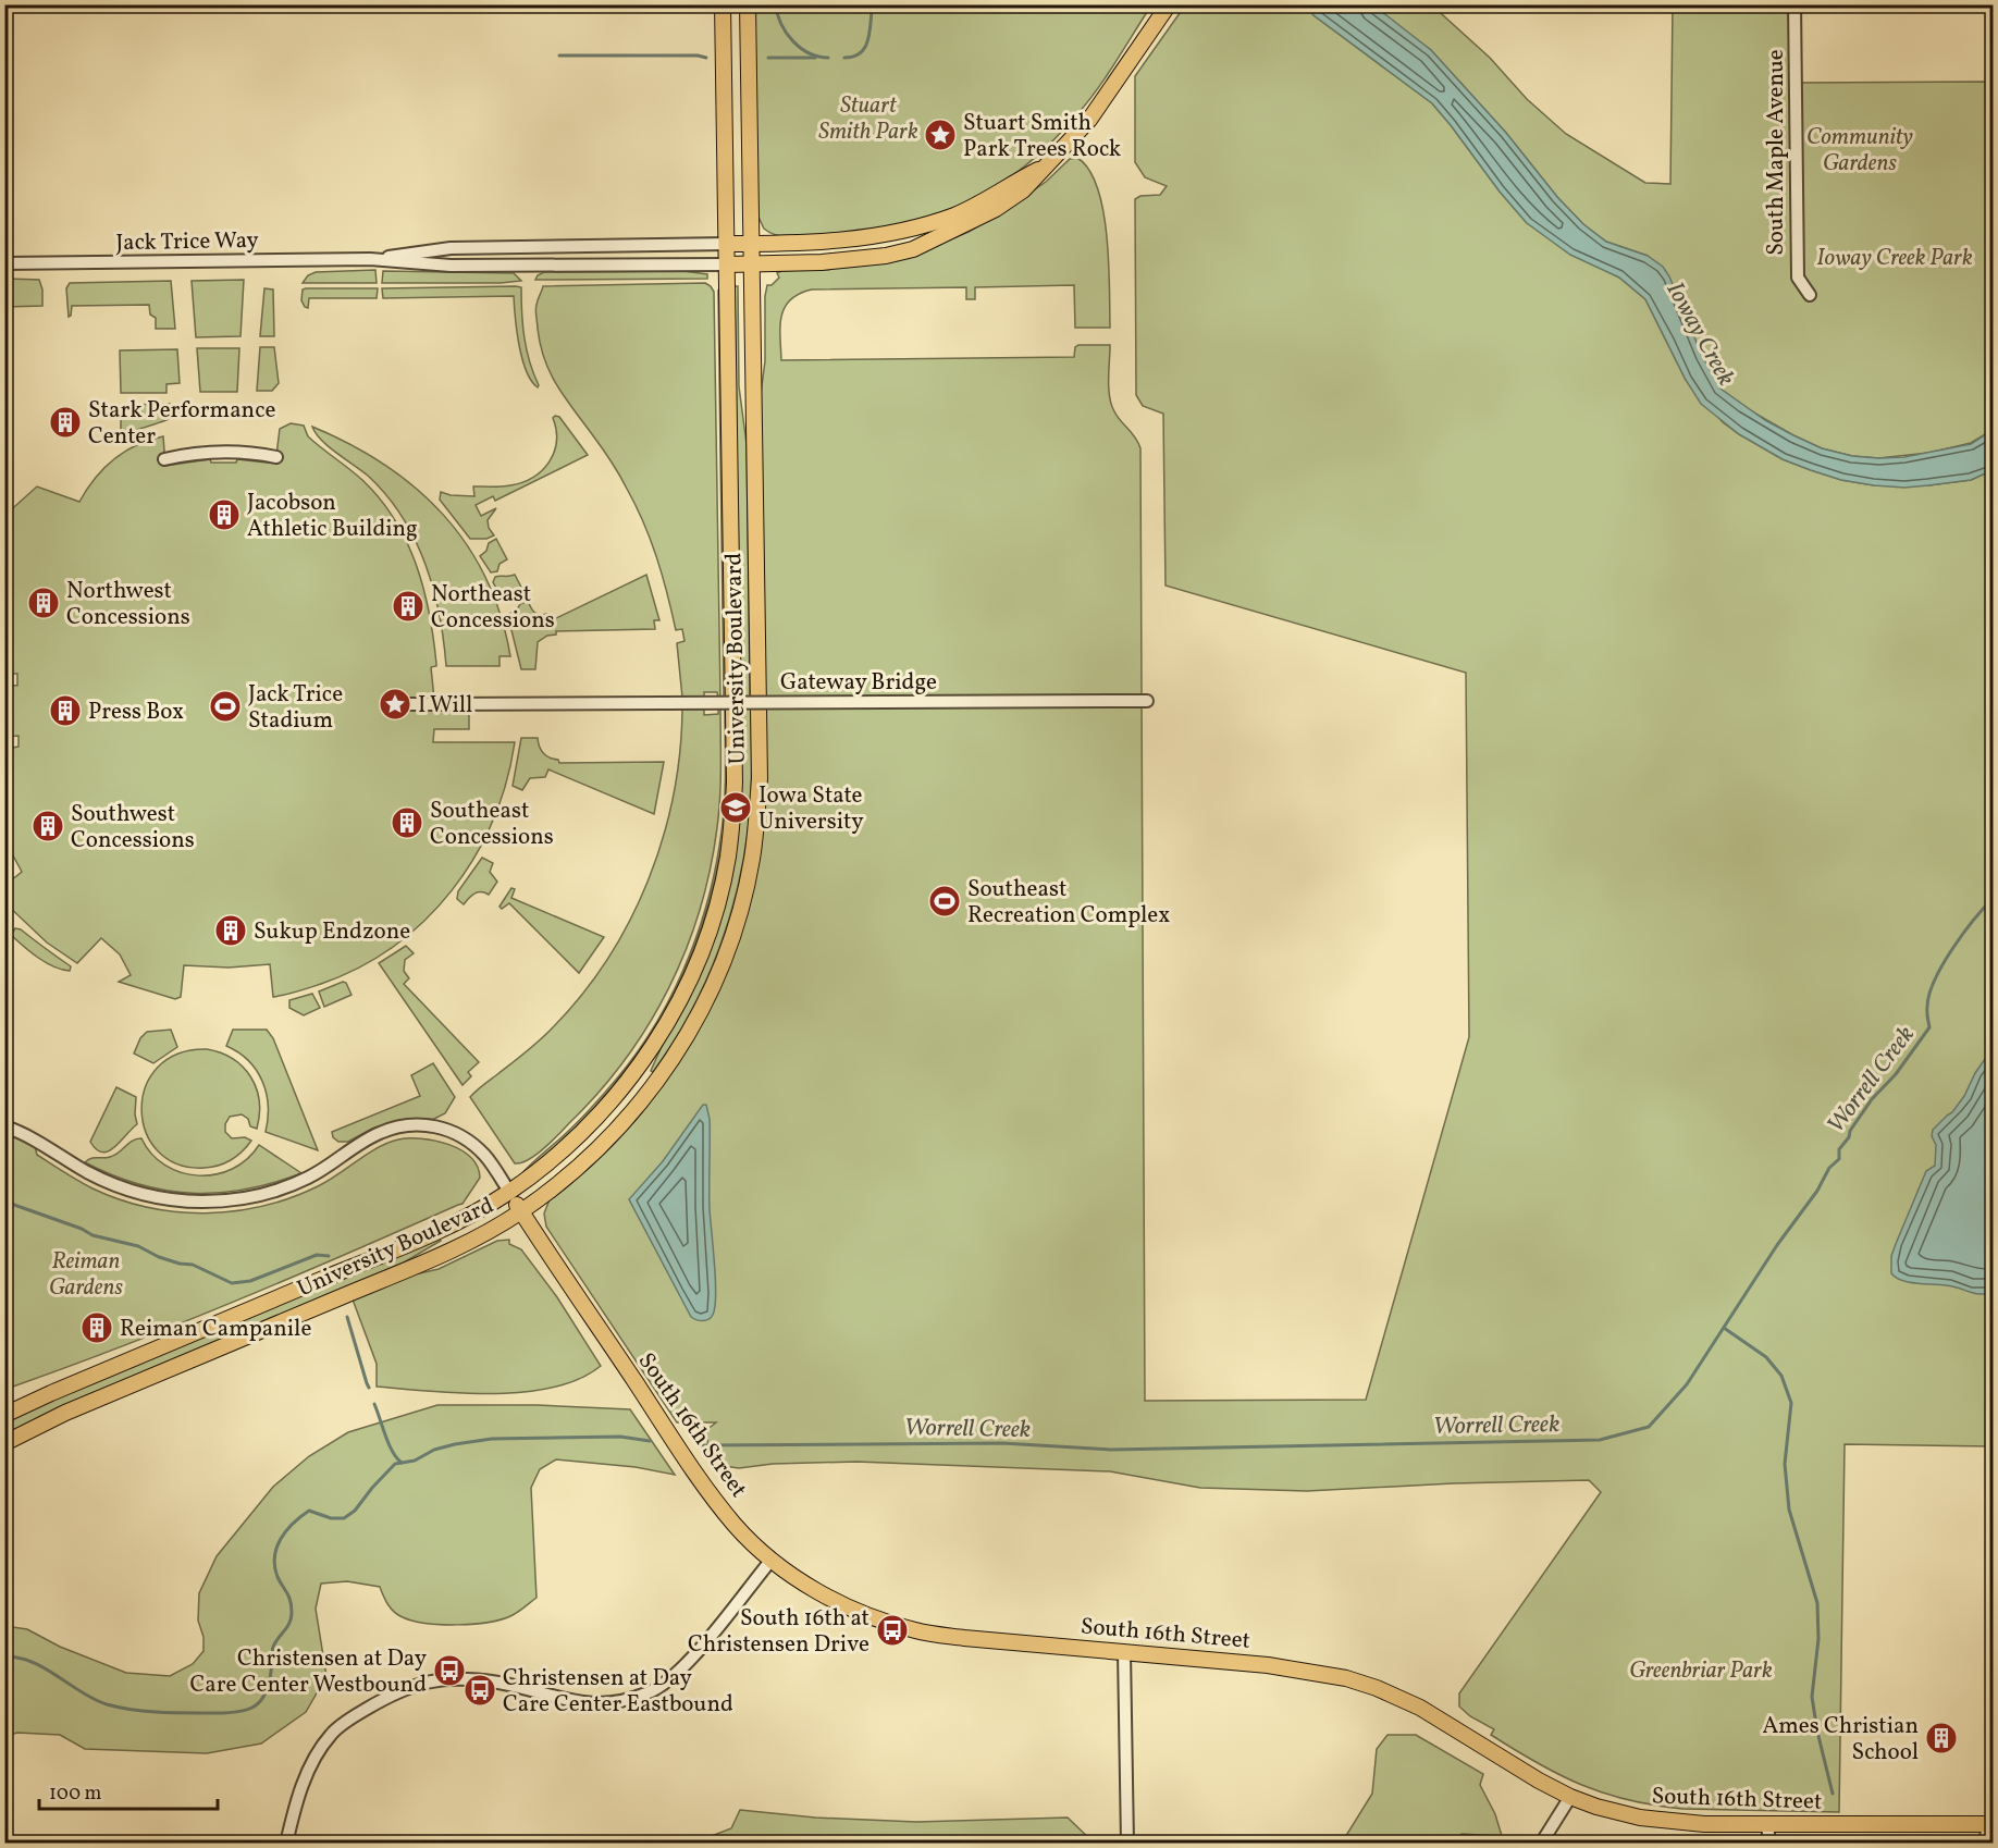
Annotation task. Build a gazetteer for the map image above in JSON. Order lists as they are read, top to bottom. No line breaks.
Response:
{"streets":{"main road":["University Boulevard","South 16th Street"],"street":["South Maple Avenue","Jack Trice Way","Gateway Bridge"]},"crossings":[["Jack Trice Way","University Boulevard"],["University Boulevard","South 16th Street"]],"water":["Ioway Creek","Worrell Creek"],"parks":["Stuart Smith Park","Community Gardens","Ioway Creek Park","Reiman Gardens","Greenbriar Park"],"places":{"place":["Stuart Smith Park Trees Rock","I Will"],"building":["Stark Performance Center","Jacobson Athletic Building","Northwest Concessions","Northeast Concessions","Press Box","Southeast Concessions","Southwest Concessions","Sukup Endzone","Reiman Campanile","Ames Christian School"],"sports":["Jack Trice Stadium","Southeast Recreation Complex"],"school or university":["Iowa State University"],"bus stop":["South 16th at Christensen Drive","Christensen at Day Care Center Westbound","Christensen at Day Care Center Eastbound"]},"scale_bar":"100 m"}
